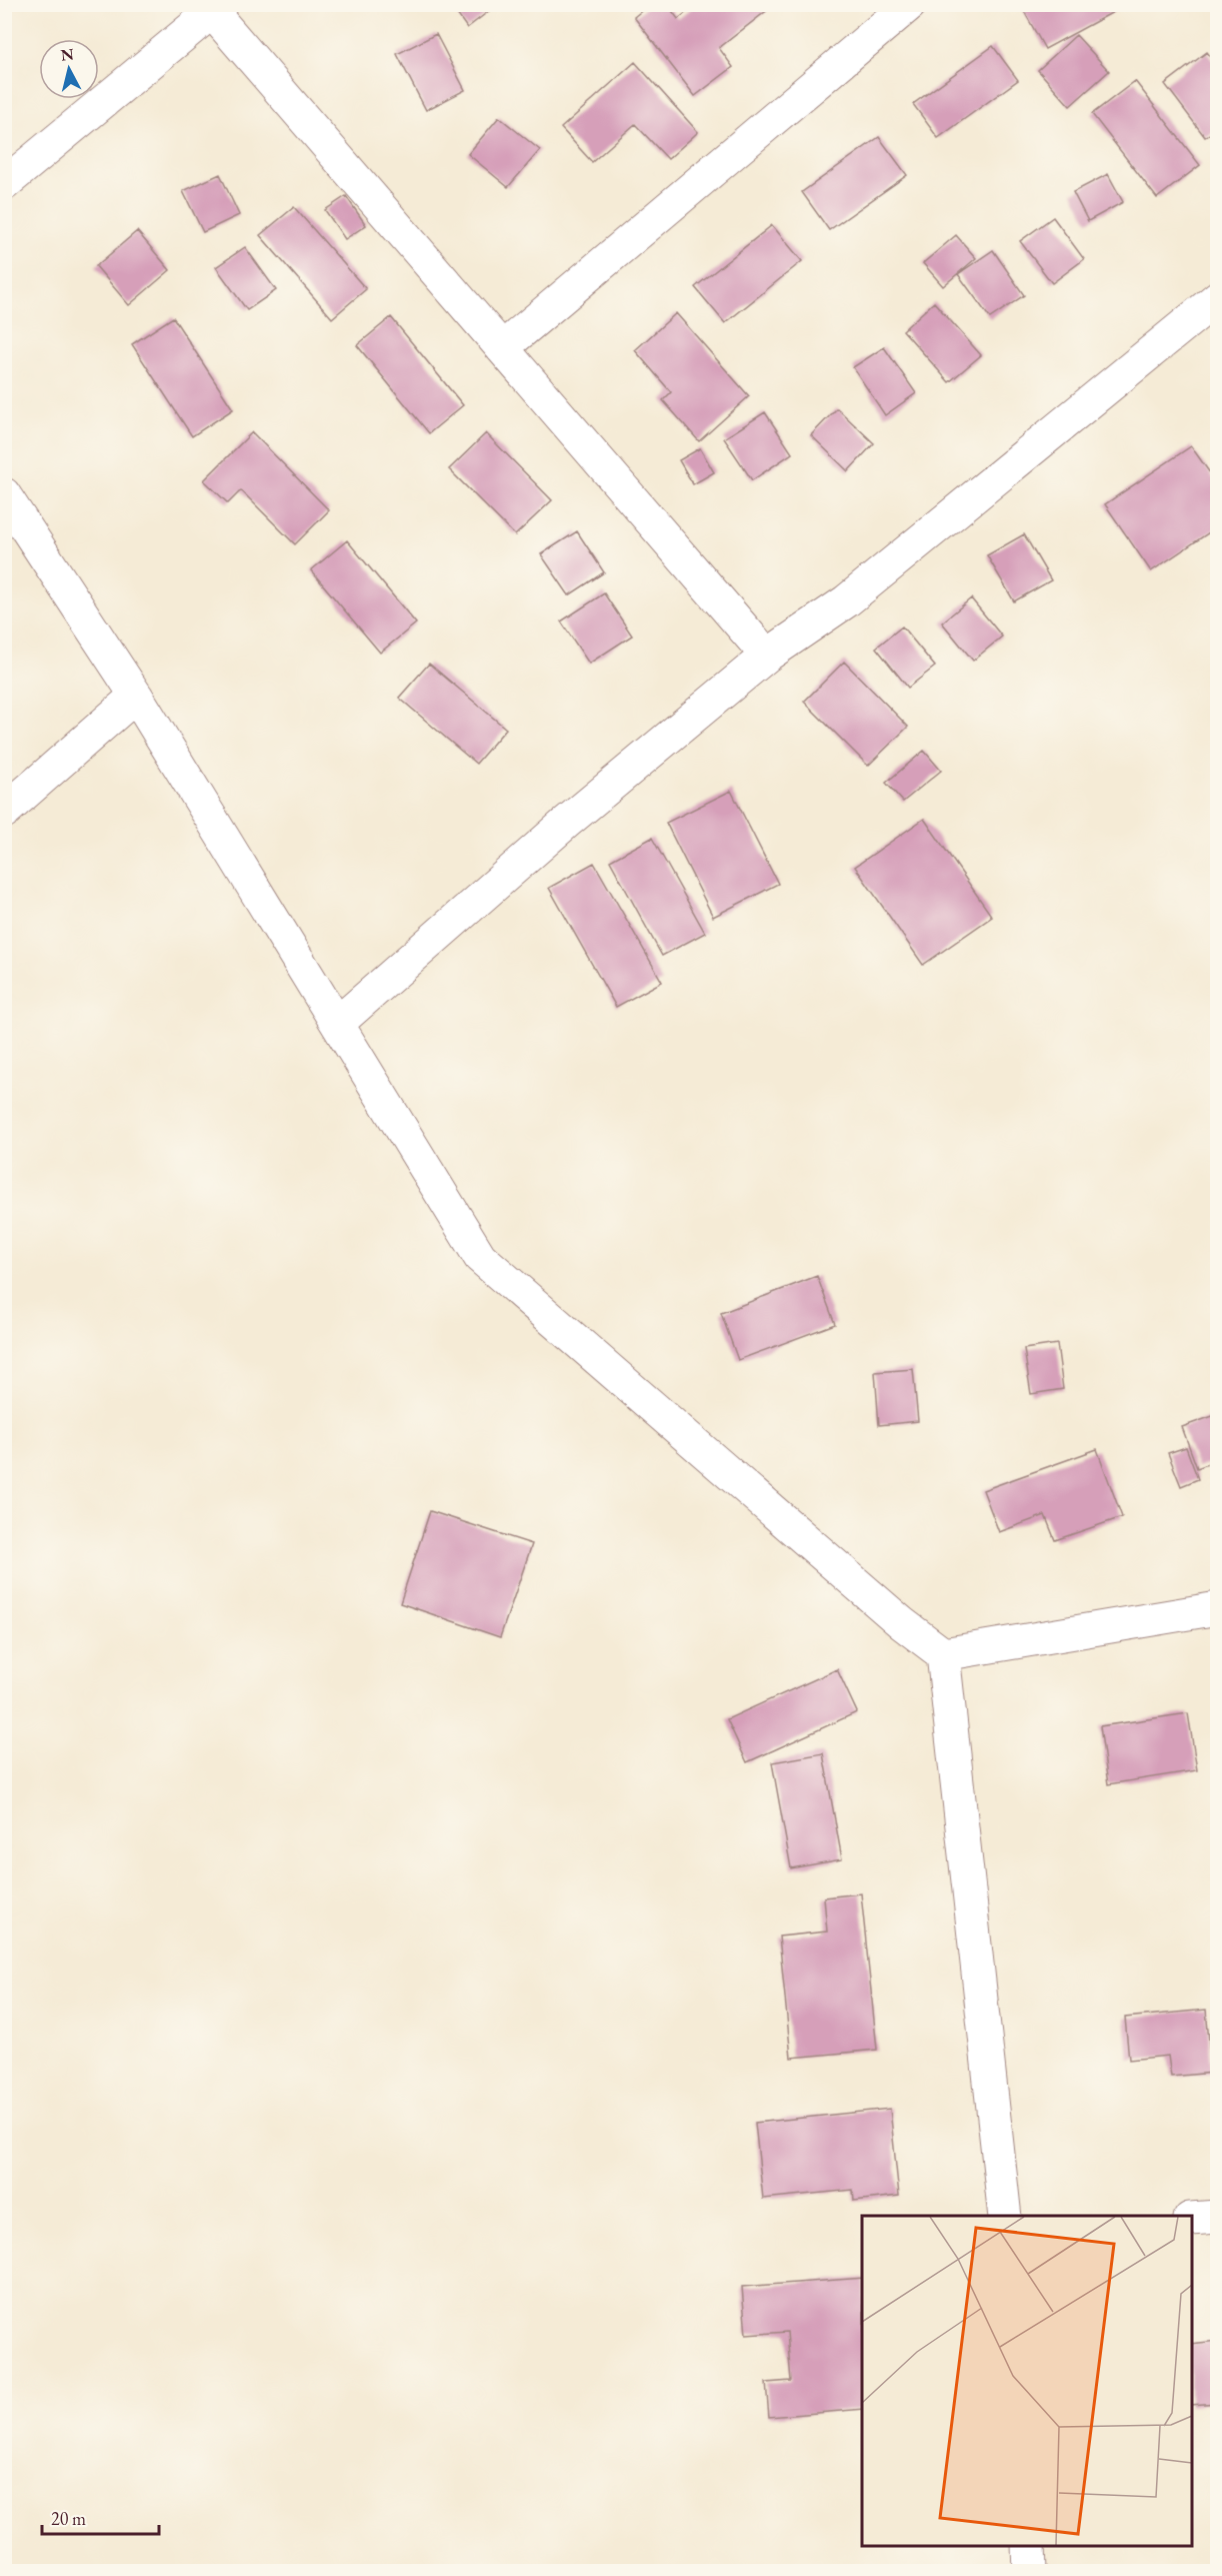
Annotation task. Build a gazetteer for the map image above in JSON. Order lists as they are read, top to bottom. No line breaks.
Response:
{"scale_bar":"20 m","north":"top"}
